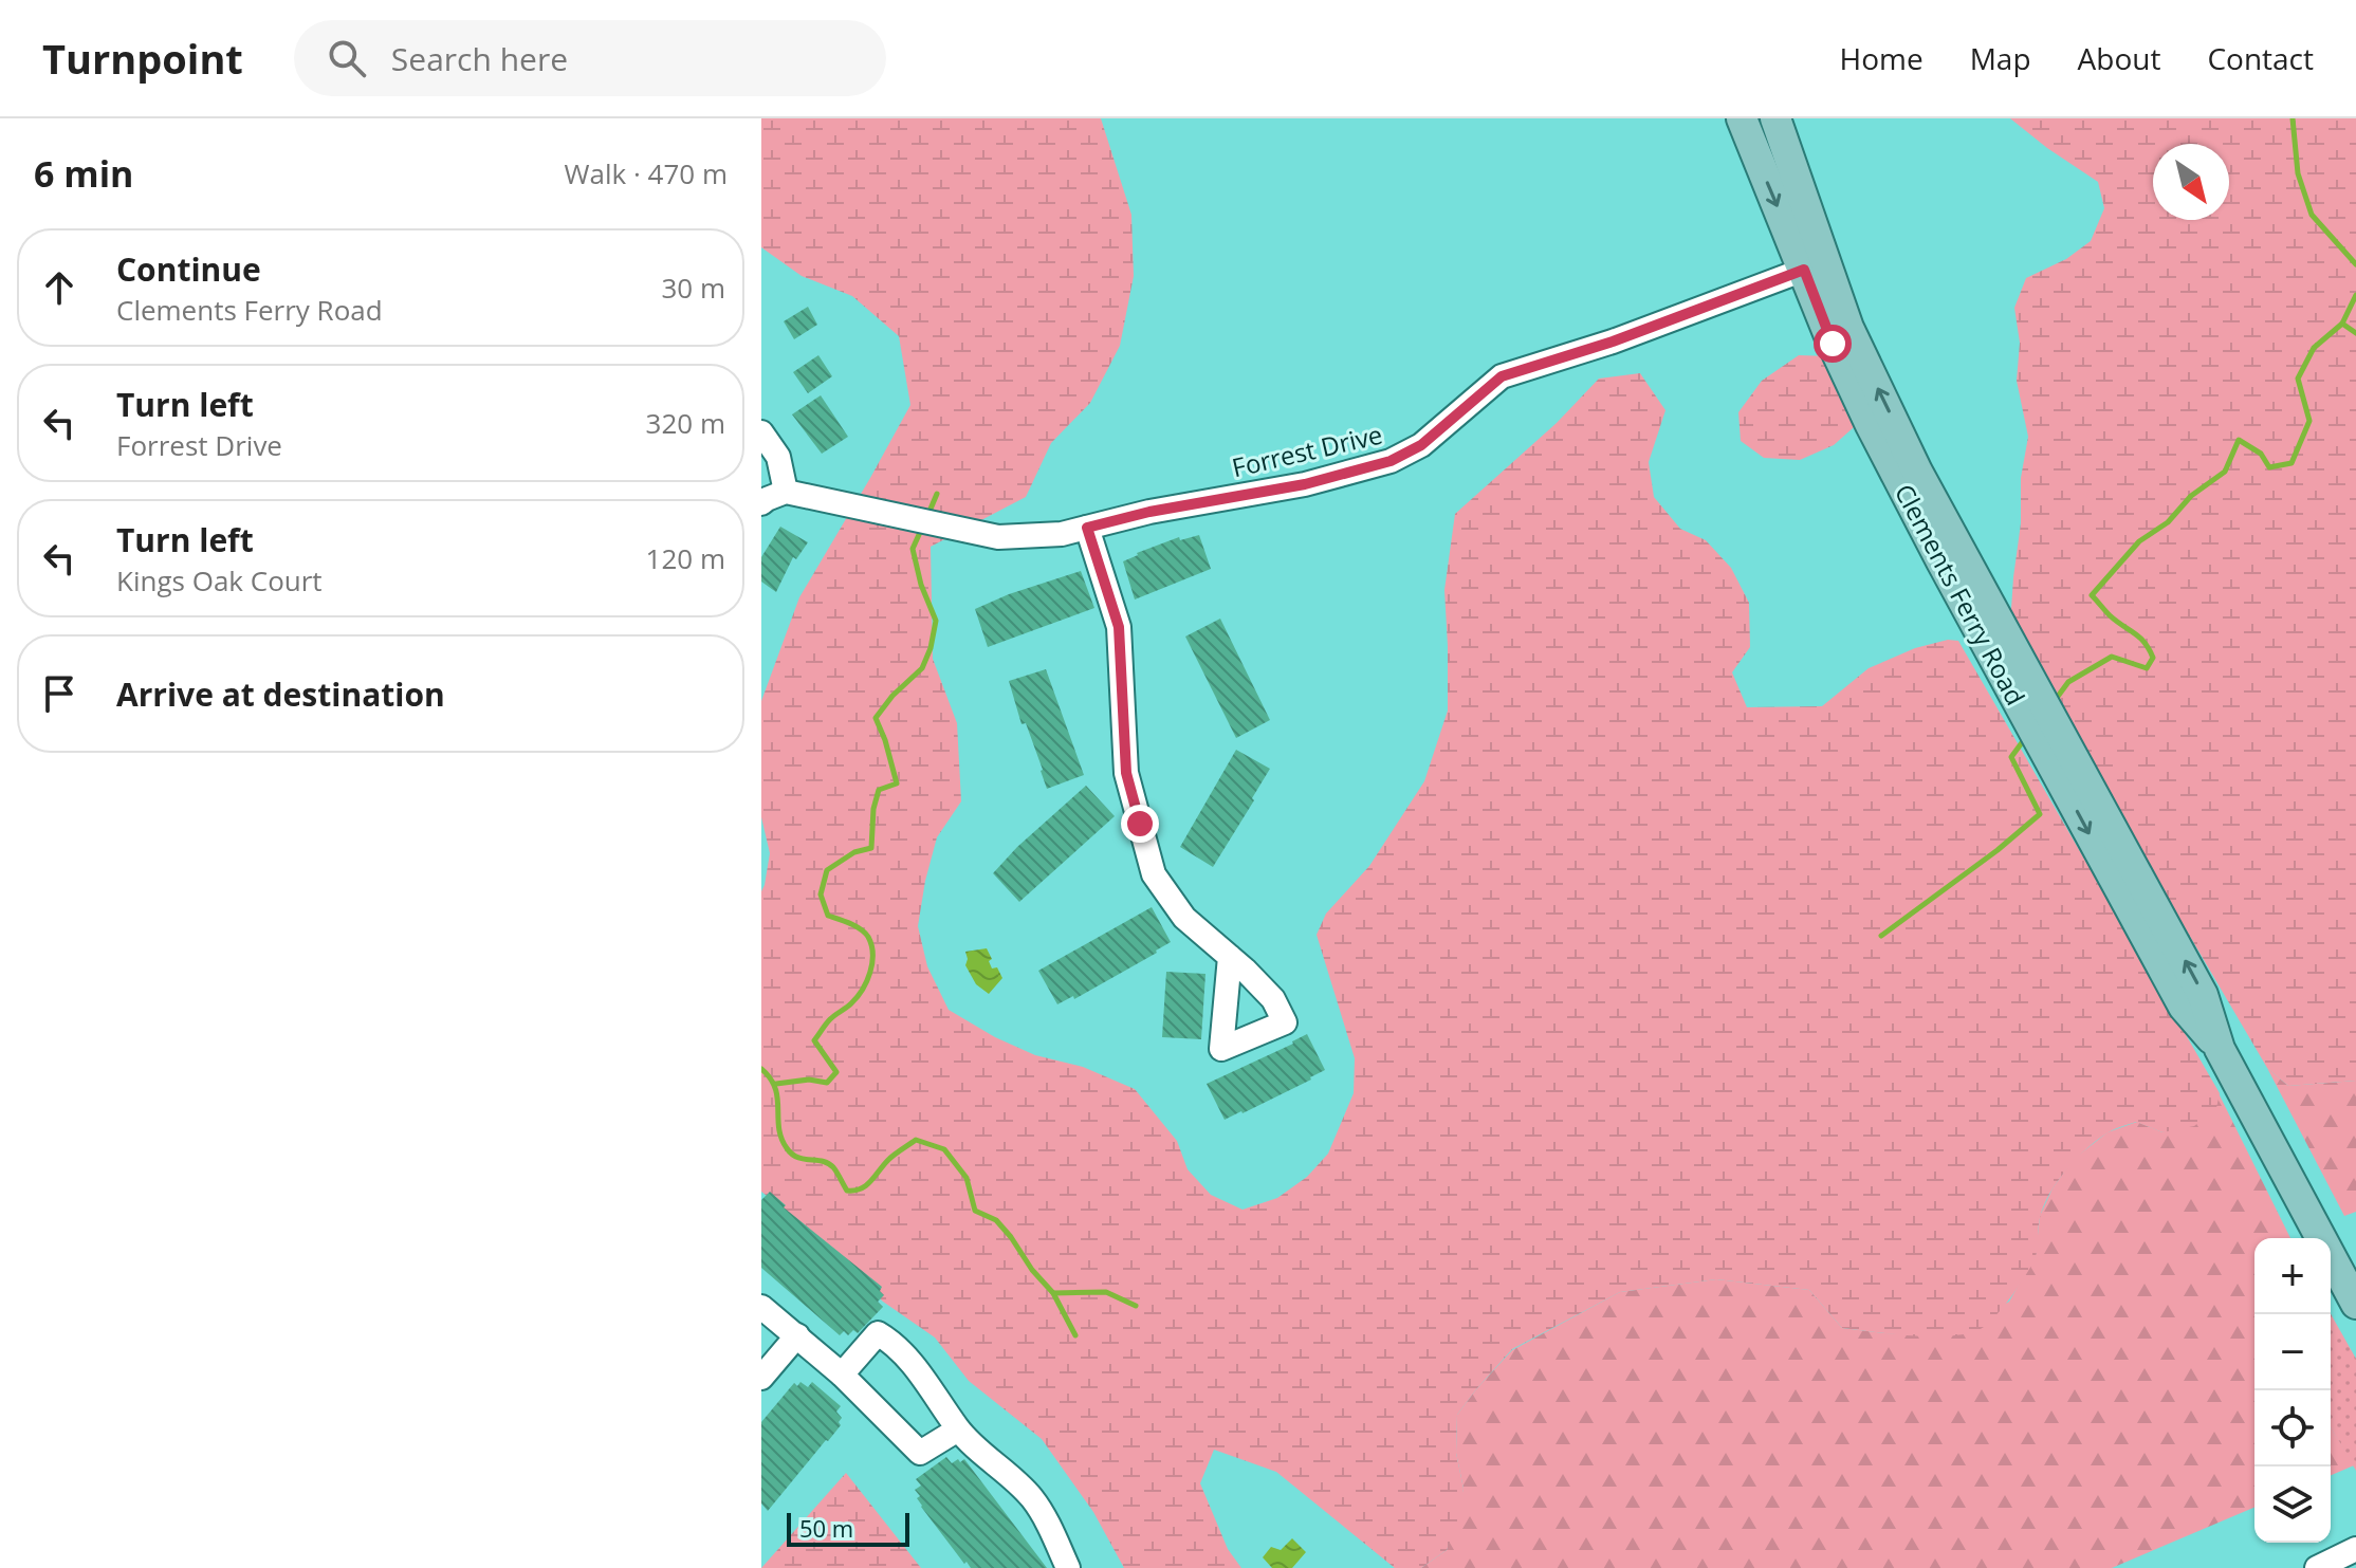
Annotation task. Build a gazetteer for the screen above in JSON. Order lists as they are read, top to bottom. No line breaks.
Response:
{"streets":{"main road":["Clements Ferry Road"],"street":["Forrest Drive"]},"crossings":[["Forrest Drive","Clements Ferry Road"]],"scale_bar":"50 m","north":"bottom right","page":{"header":"Turnpoint","search":"Search here","nav":["Home","Map","About","Contact"],"heading":["6 min","Walk · 470 m"],"list":[["Continue","Clements Ferry Road","30 m"],["Turn left","Forrest Drive","320 m"],["Turn left","Kings Oak Court","120 m"],"Arrive at destination"],"map_buttons":["+","−"],"scale":"50 m"}}
